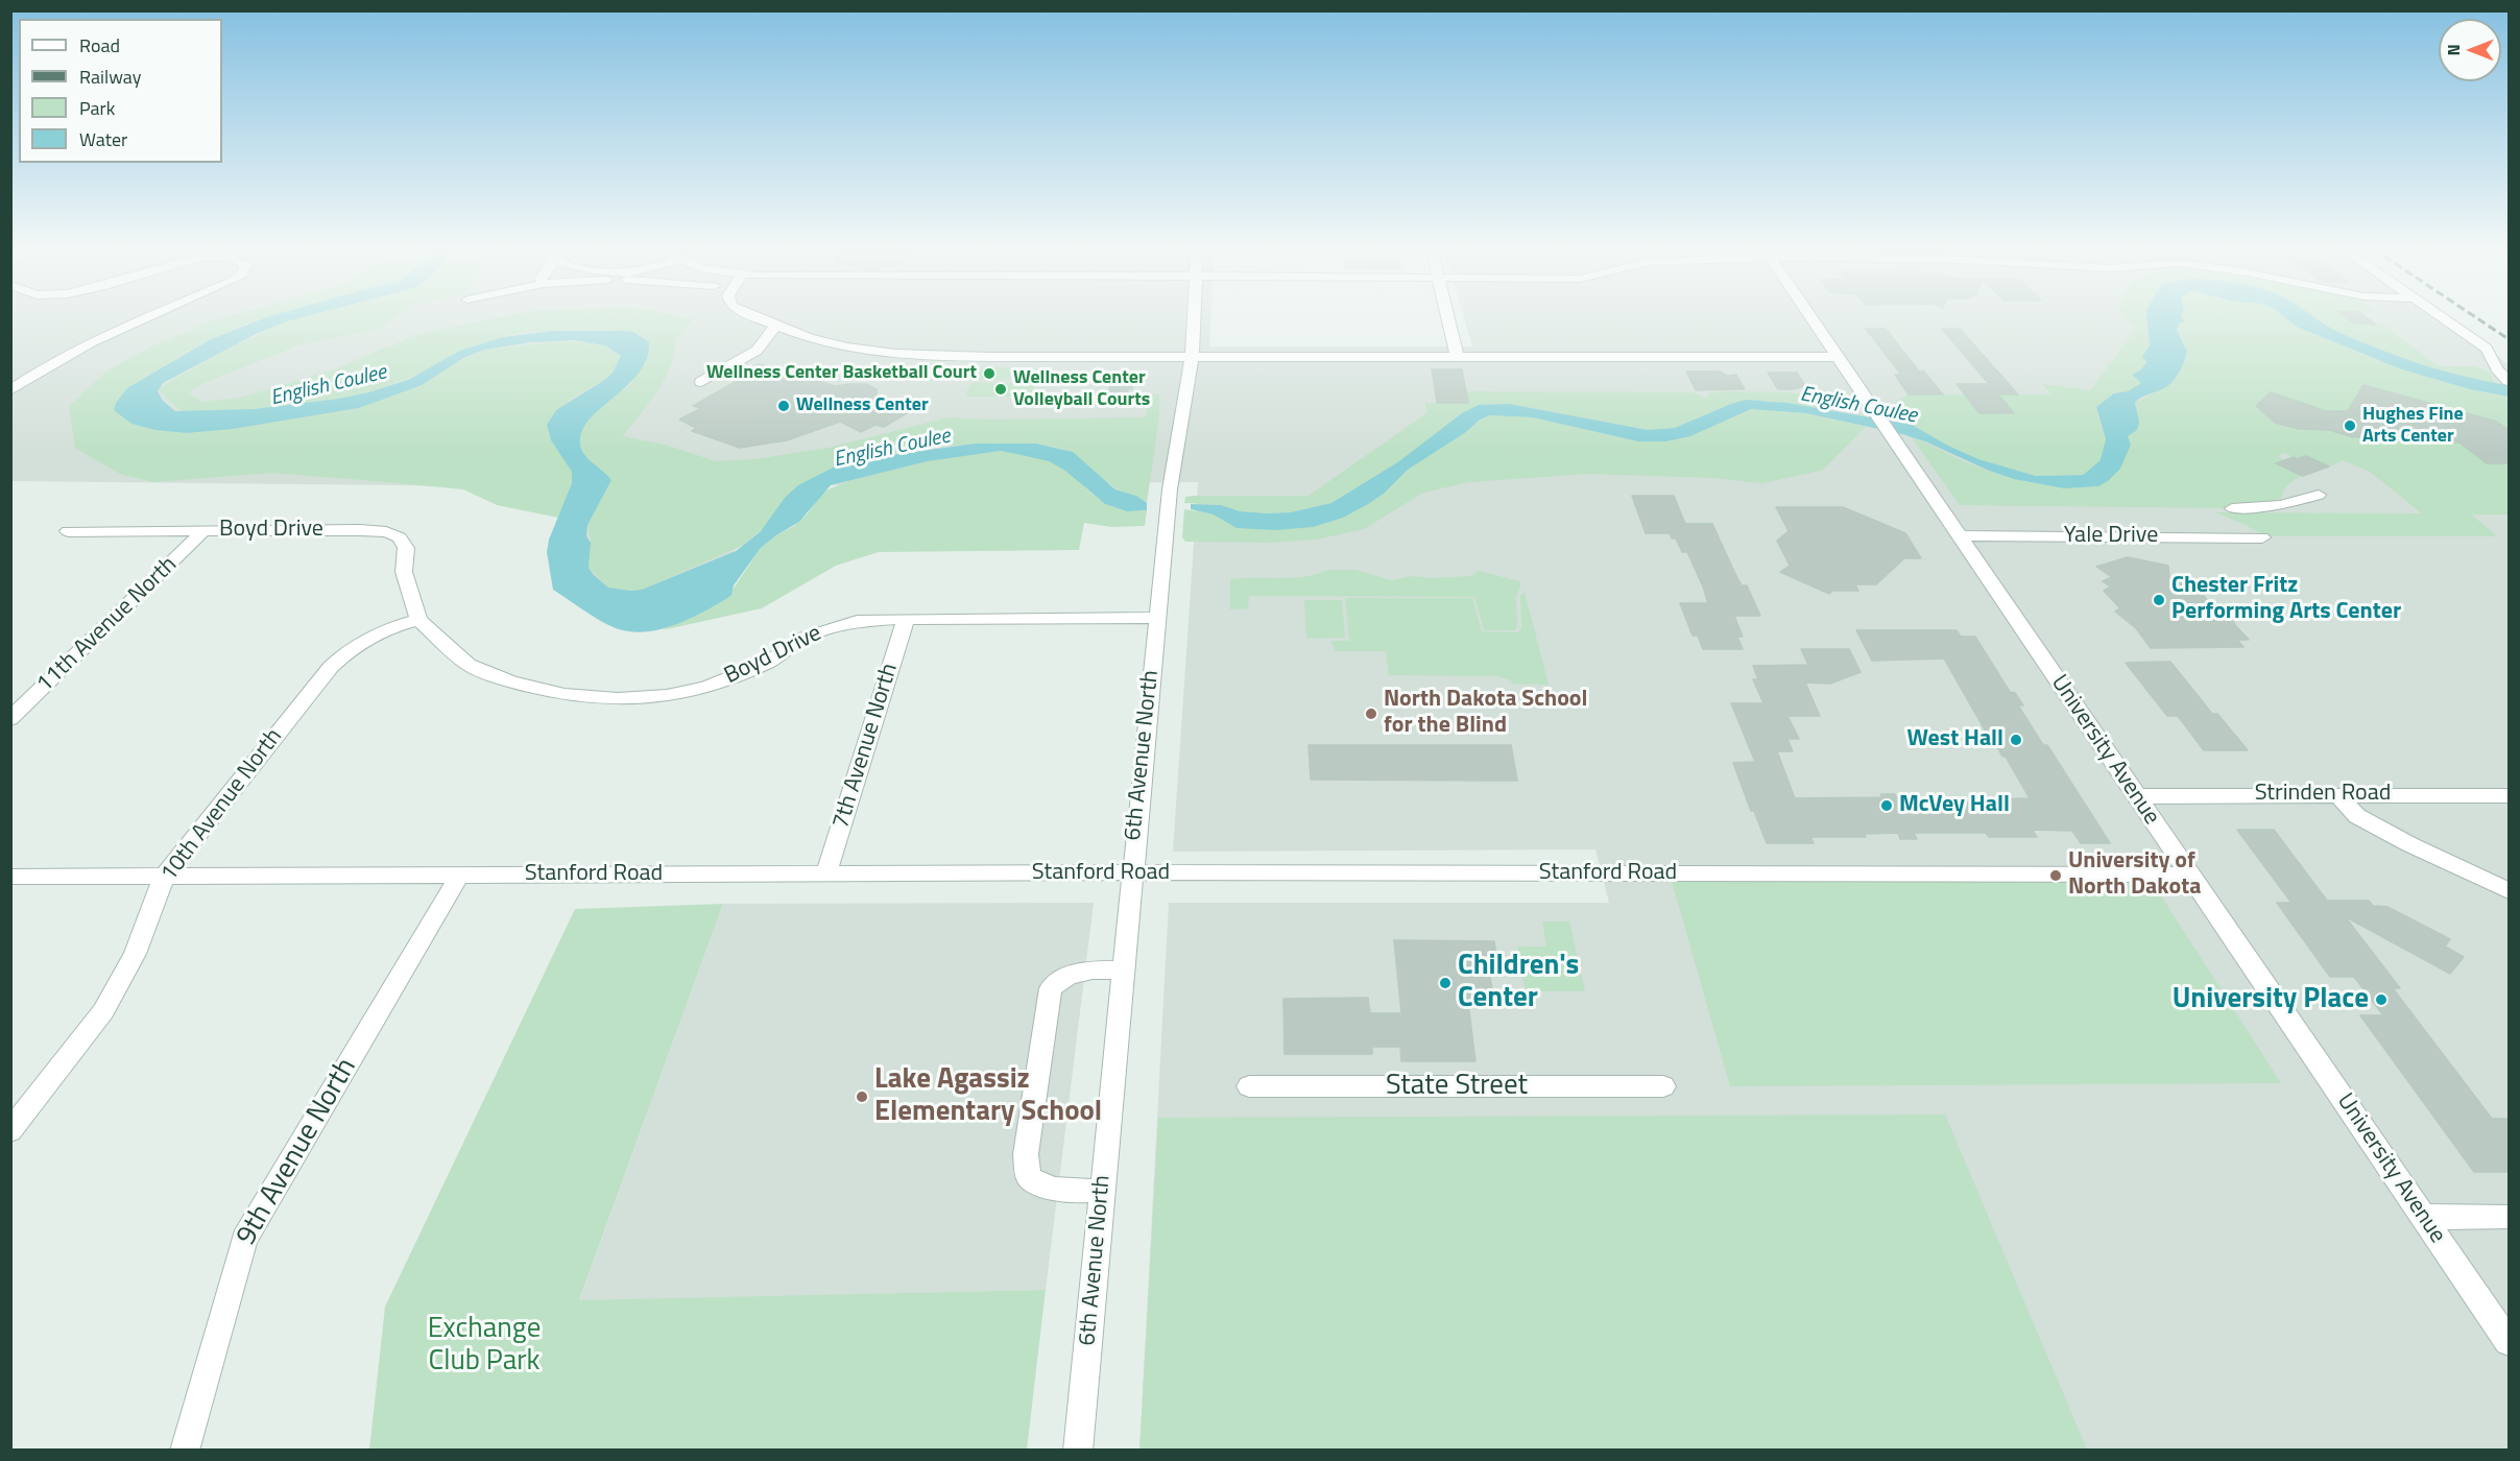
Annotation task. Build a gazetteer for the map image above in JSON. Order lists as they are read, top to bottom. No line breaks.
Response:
{"streets":{"street":["Boyd Drive","Yale Drive","11th Avenue North","7th Avenue North","University Avenue","6th Avenue North","Strinden Road","10th Avenue North","Stanford Road","State Street","9th Avenue North"]},"crossings":[["Boyd Drive","11th Avenue North"],["Boyd Drive","7th Avenue North"],["Boyd Drive","6th Avenue North"],["Boyd Drive","10th Avenue North"],["Yale Drive","University Avenue"],["7th Avenue North","Stanford Road"],["University Avenue","Strinden Road"],["University Avenue","Stanford Road"],["6th Avenue North","Stanford Road"],["10th Avenue North","Stanford Road"],["Stanford Road","9th Avenue North"]],"water":["English Coulee"],"parks":["Exchange Club Park"],"places":["Wellness Center Basketball Court","Wellness Center Volleyball Courts","Wellness Center","Hughes Fine Arts Center","Chester Fritz Performing Arts Center","North Dakota School for the Blind","West Hall","McVey Hall","University of North Dakota","Children's Center","University Place","Lake Agassiz Elementary School"],"legend":["Road","Railway","Park","Water"],"north":"left"}
